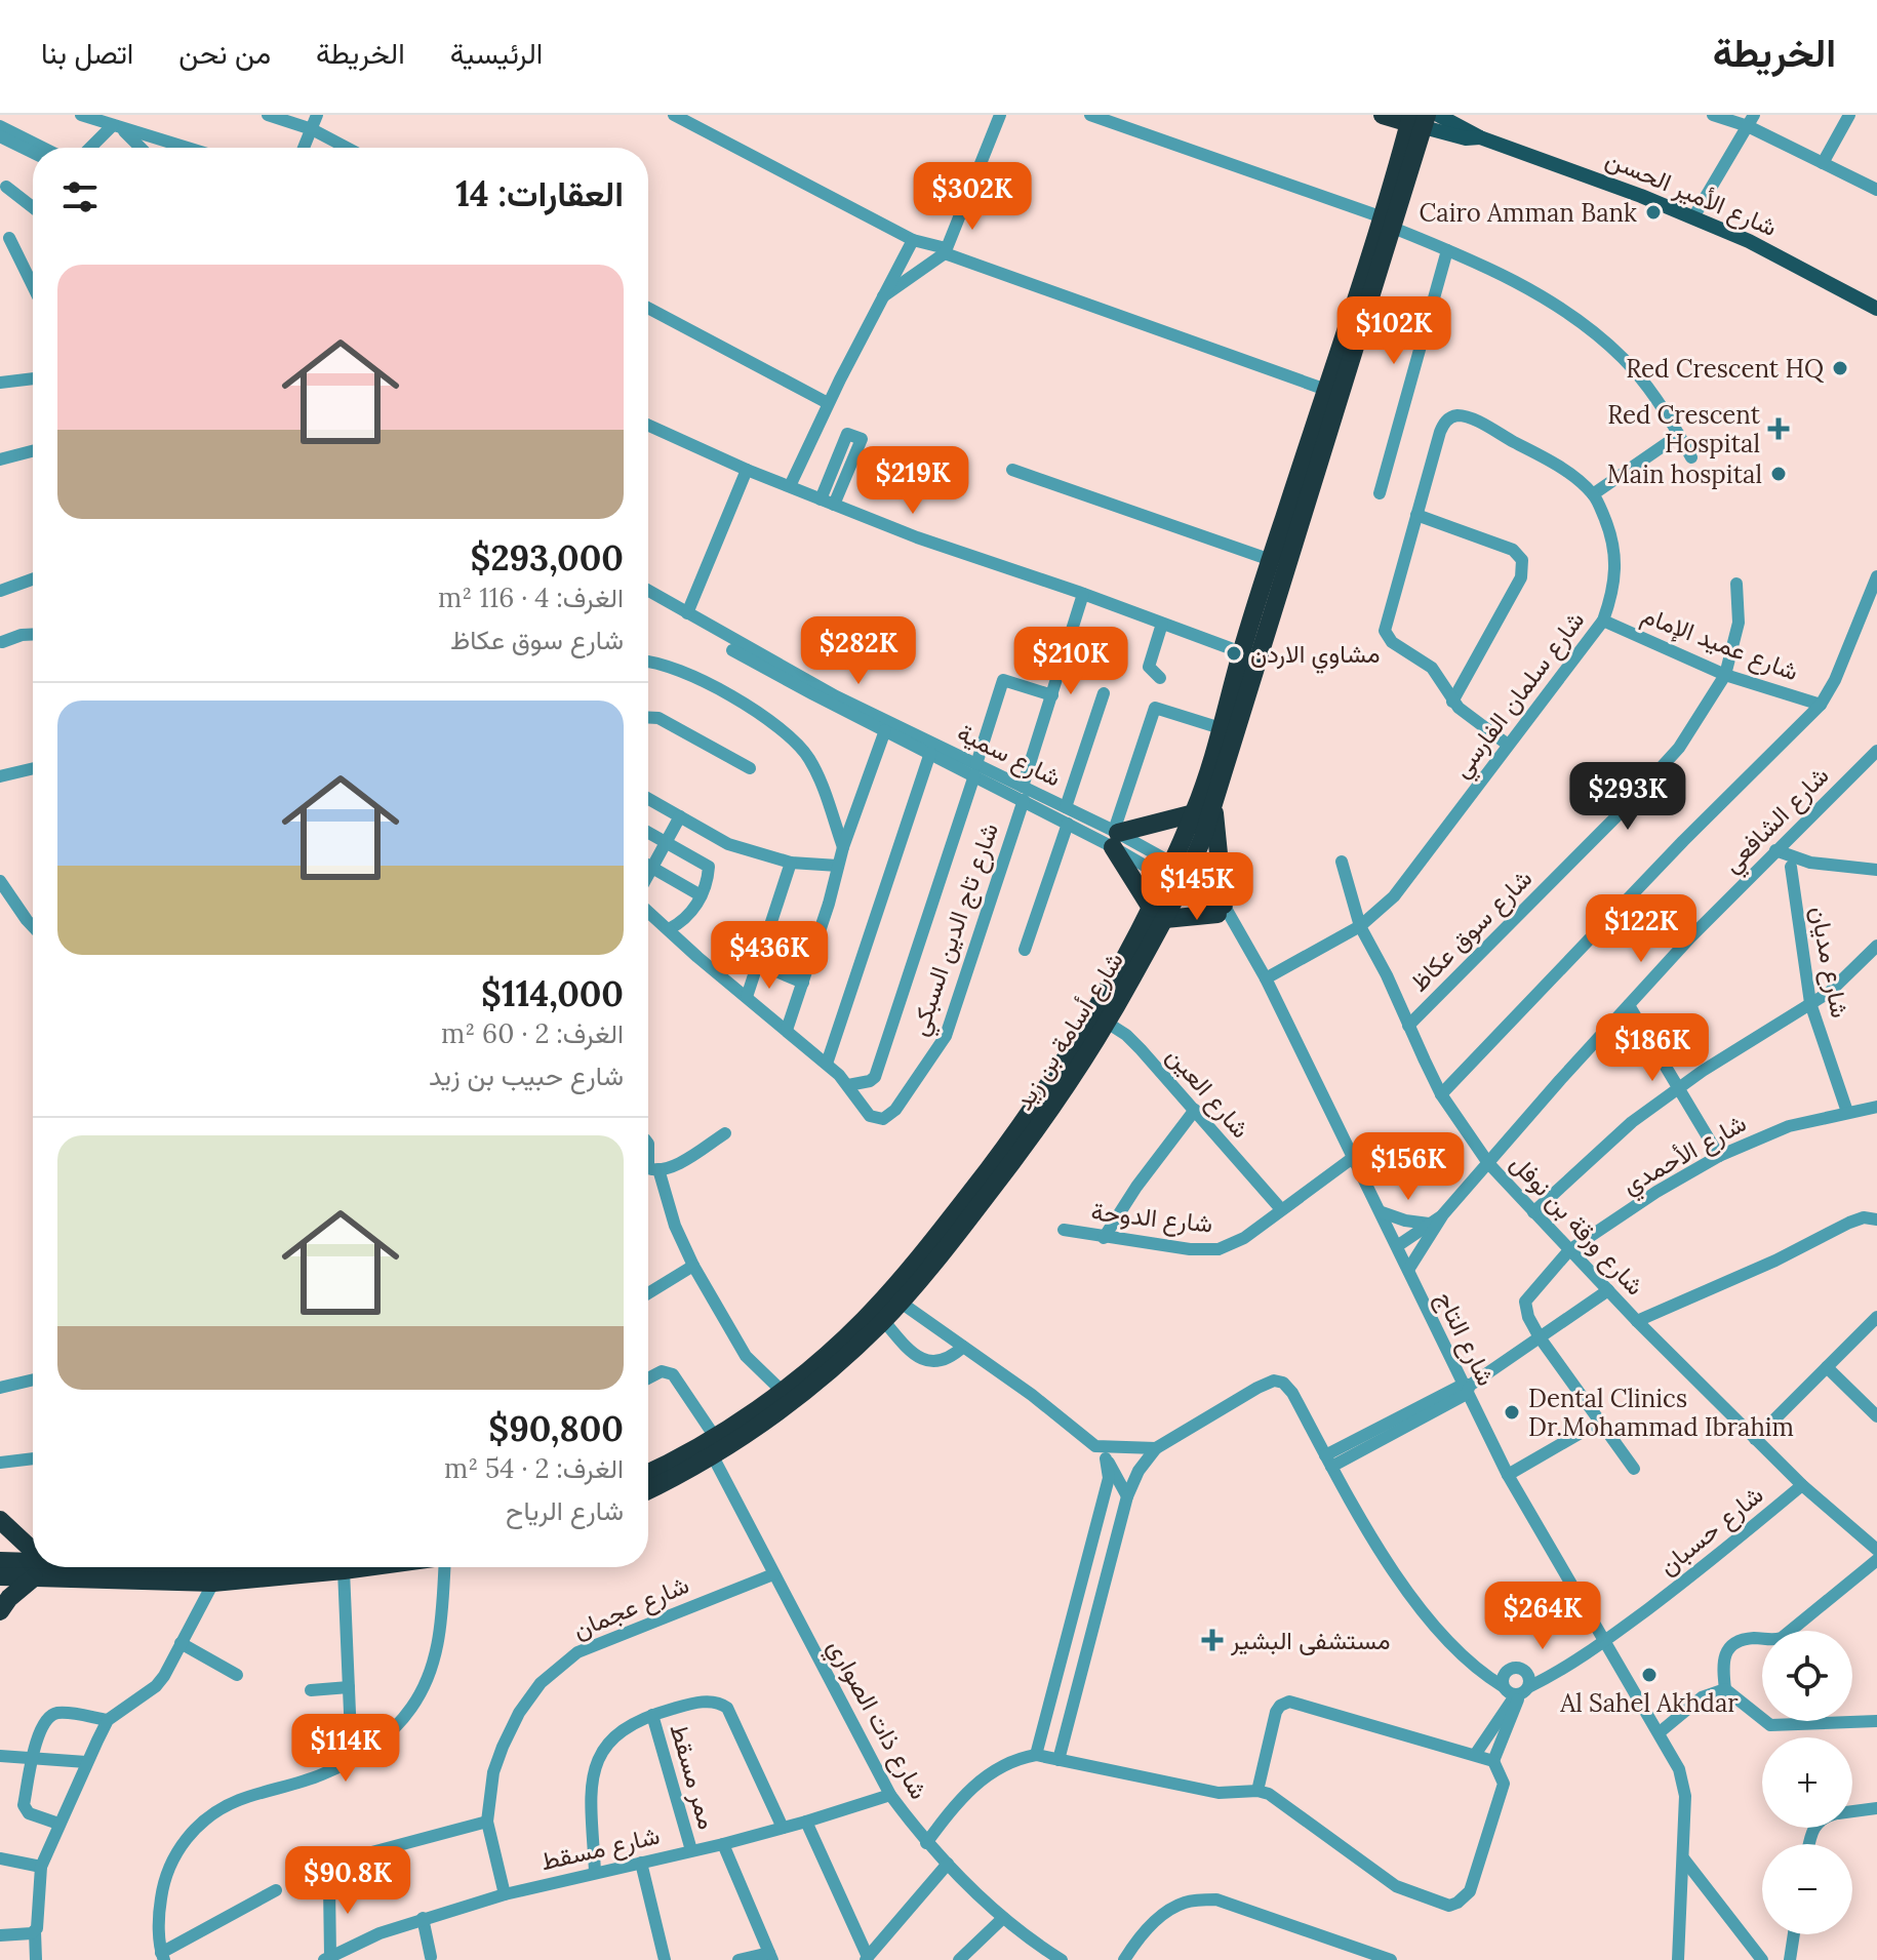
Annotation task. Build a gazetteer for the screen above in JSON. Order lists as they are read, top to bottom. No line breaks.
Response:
{"streets":{"highway":["شارع أسامة بن زيد"],"main road":["شارع الأمير الحسن"],"street":["شارع عميد الإمام","شارع سلمان الفارسي","شارع سمية","شارع الشافعي","شارع تاج الدين السبكي","شارع سوق عكاظ","شارع مديان","شارع العين","شارع الأحمدي","شارع الدوحة","شارع ورقة بن نوفل","شارع التاج","شارع حسبان","شارع عجمان","شارع ذات الصواري","ممر مسقط","شارع مسقط"]},"crossings":[["شارع الأمير الحسن","شارع أسامة بن زيد"],["شارع عميد الإمام","شارع سلمان الفارسي"],["شارع عميد الإمام","شارع سوق عكاظ"],["شارع سلمان الفارسي","شارع ورقة بن نوفل"],["شارع سلمان الفارسي","شارع التاج"],["شارع سمية","شارع تاج الدين السبكي"],["شارع سمية","شارع أسامة بن زيد"],["شارع سمية","شارع التاج"],["شارع الشافعي","شارع ورقة بن نوفل"],["شارع الشافعي","شارع التاج"],["شارع سوق عكاظ","شارع ورقة بن نوفل"],["شارع مديان","شارع الأحمدي"],["شارع أسامة بن زيد","شارع العين"],["شارع أسامة بن زيد","شارع التاج"],["شارع أسامة بن زيد","شارع ذات الصواري"],["شارع العين","شارع الدوحة"],["شارع الأحمدي","شارع ورقة بن نوفل"],["شارع الدوحة","شارع التاج"],["شارع ورقة بن نوفل","شارع حسبان"],["شارع التاج","شارع حسبان"],["شارع عجمان","شارع ذات الصواري"],["شارع عجمان","شارع مسقط"],["شارع ذات الصواري","شارع مسقط"],["ممر مسقط","شارع مسقط"]],"places":{"other":["Cairo Amman Bank","Red Crescent HQ","Main hospital","مشاوي الاردن","Dental Clinics Dr.Mohammad Ibrahim","Al Sahel Akhdar"],"health":["Red Crescent Hospital","مستشفى البشير"]},"page":{"header":"الخريطة","nav":["الرئيسية","الخريطة","من نحن","اتصل بنا"],"heading":"العقارات: 14","price":["$302K","$102K","$219K","$282K","$210K","$293K","$145K","$122K","$436K","$186K","$156K","$264K","$114K","$90.8K"],"list":[{"name":"$293,000","note":"الغرف: 4 · 116 m² · شارع سوق عكاظ"},{"name":"$114,000","note":"الغرف: 2 · 60 m² · شارع حبيب بن زيد"},{"name":"$90,800","note":"الغرف: 2 · 54 m² · شارع الرياح"}],"map_buttons":["+","−"]}}
